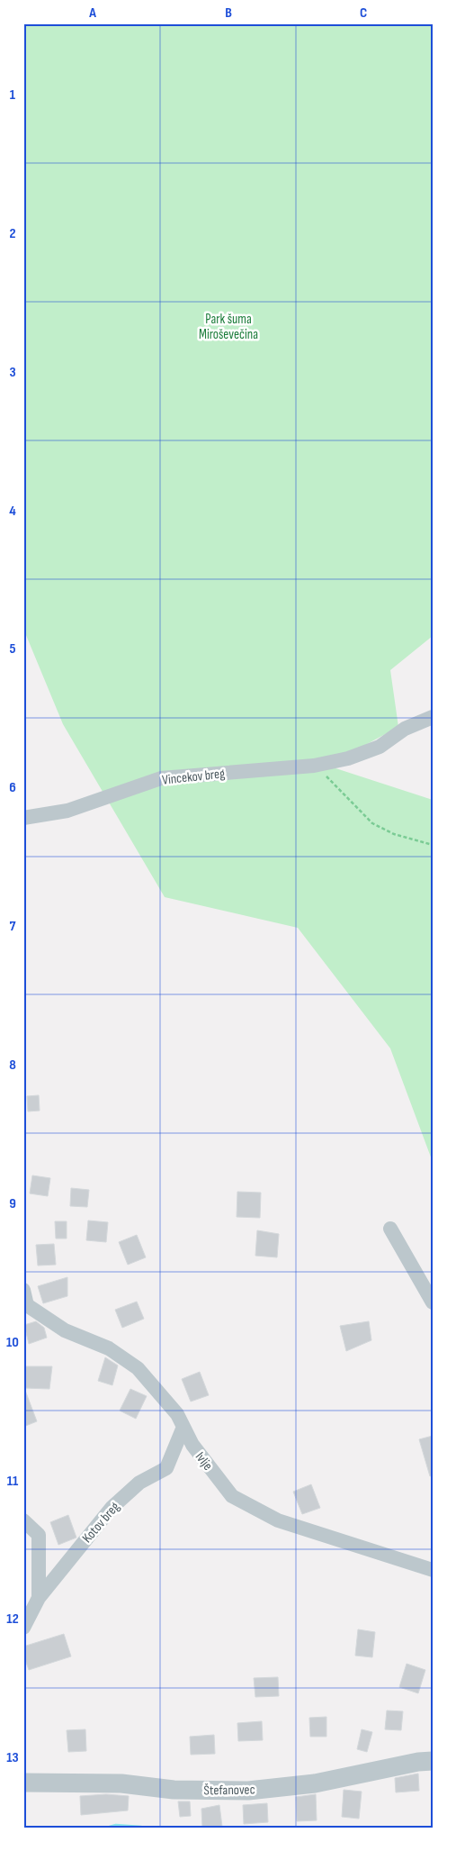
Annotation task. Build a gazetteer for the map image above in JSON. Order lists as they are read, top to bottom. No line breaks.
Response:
{"streets":{"street":["Vincekov breg","Ivlje","Kotov breg","Štefanovec"]},"crossings":[["Ivlje","Kotov breg"]],"parks":["Park šuma Miroševečina"],"grid":{"columns":["A","B","C"],"rows":["1","2","3","4","5","6","7","8","9","10","11","12","13"]}}
